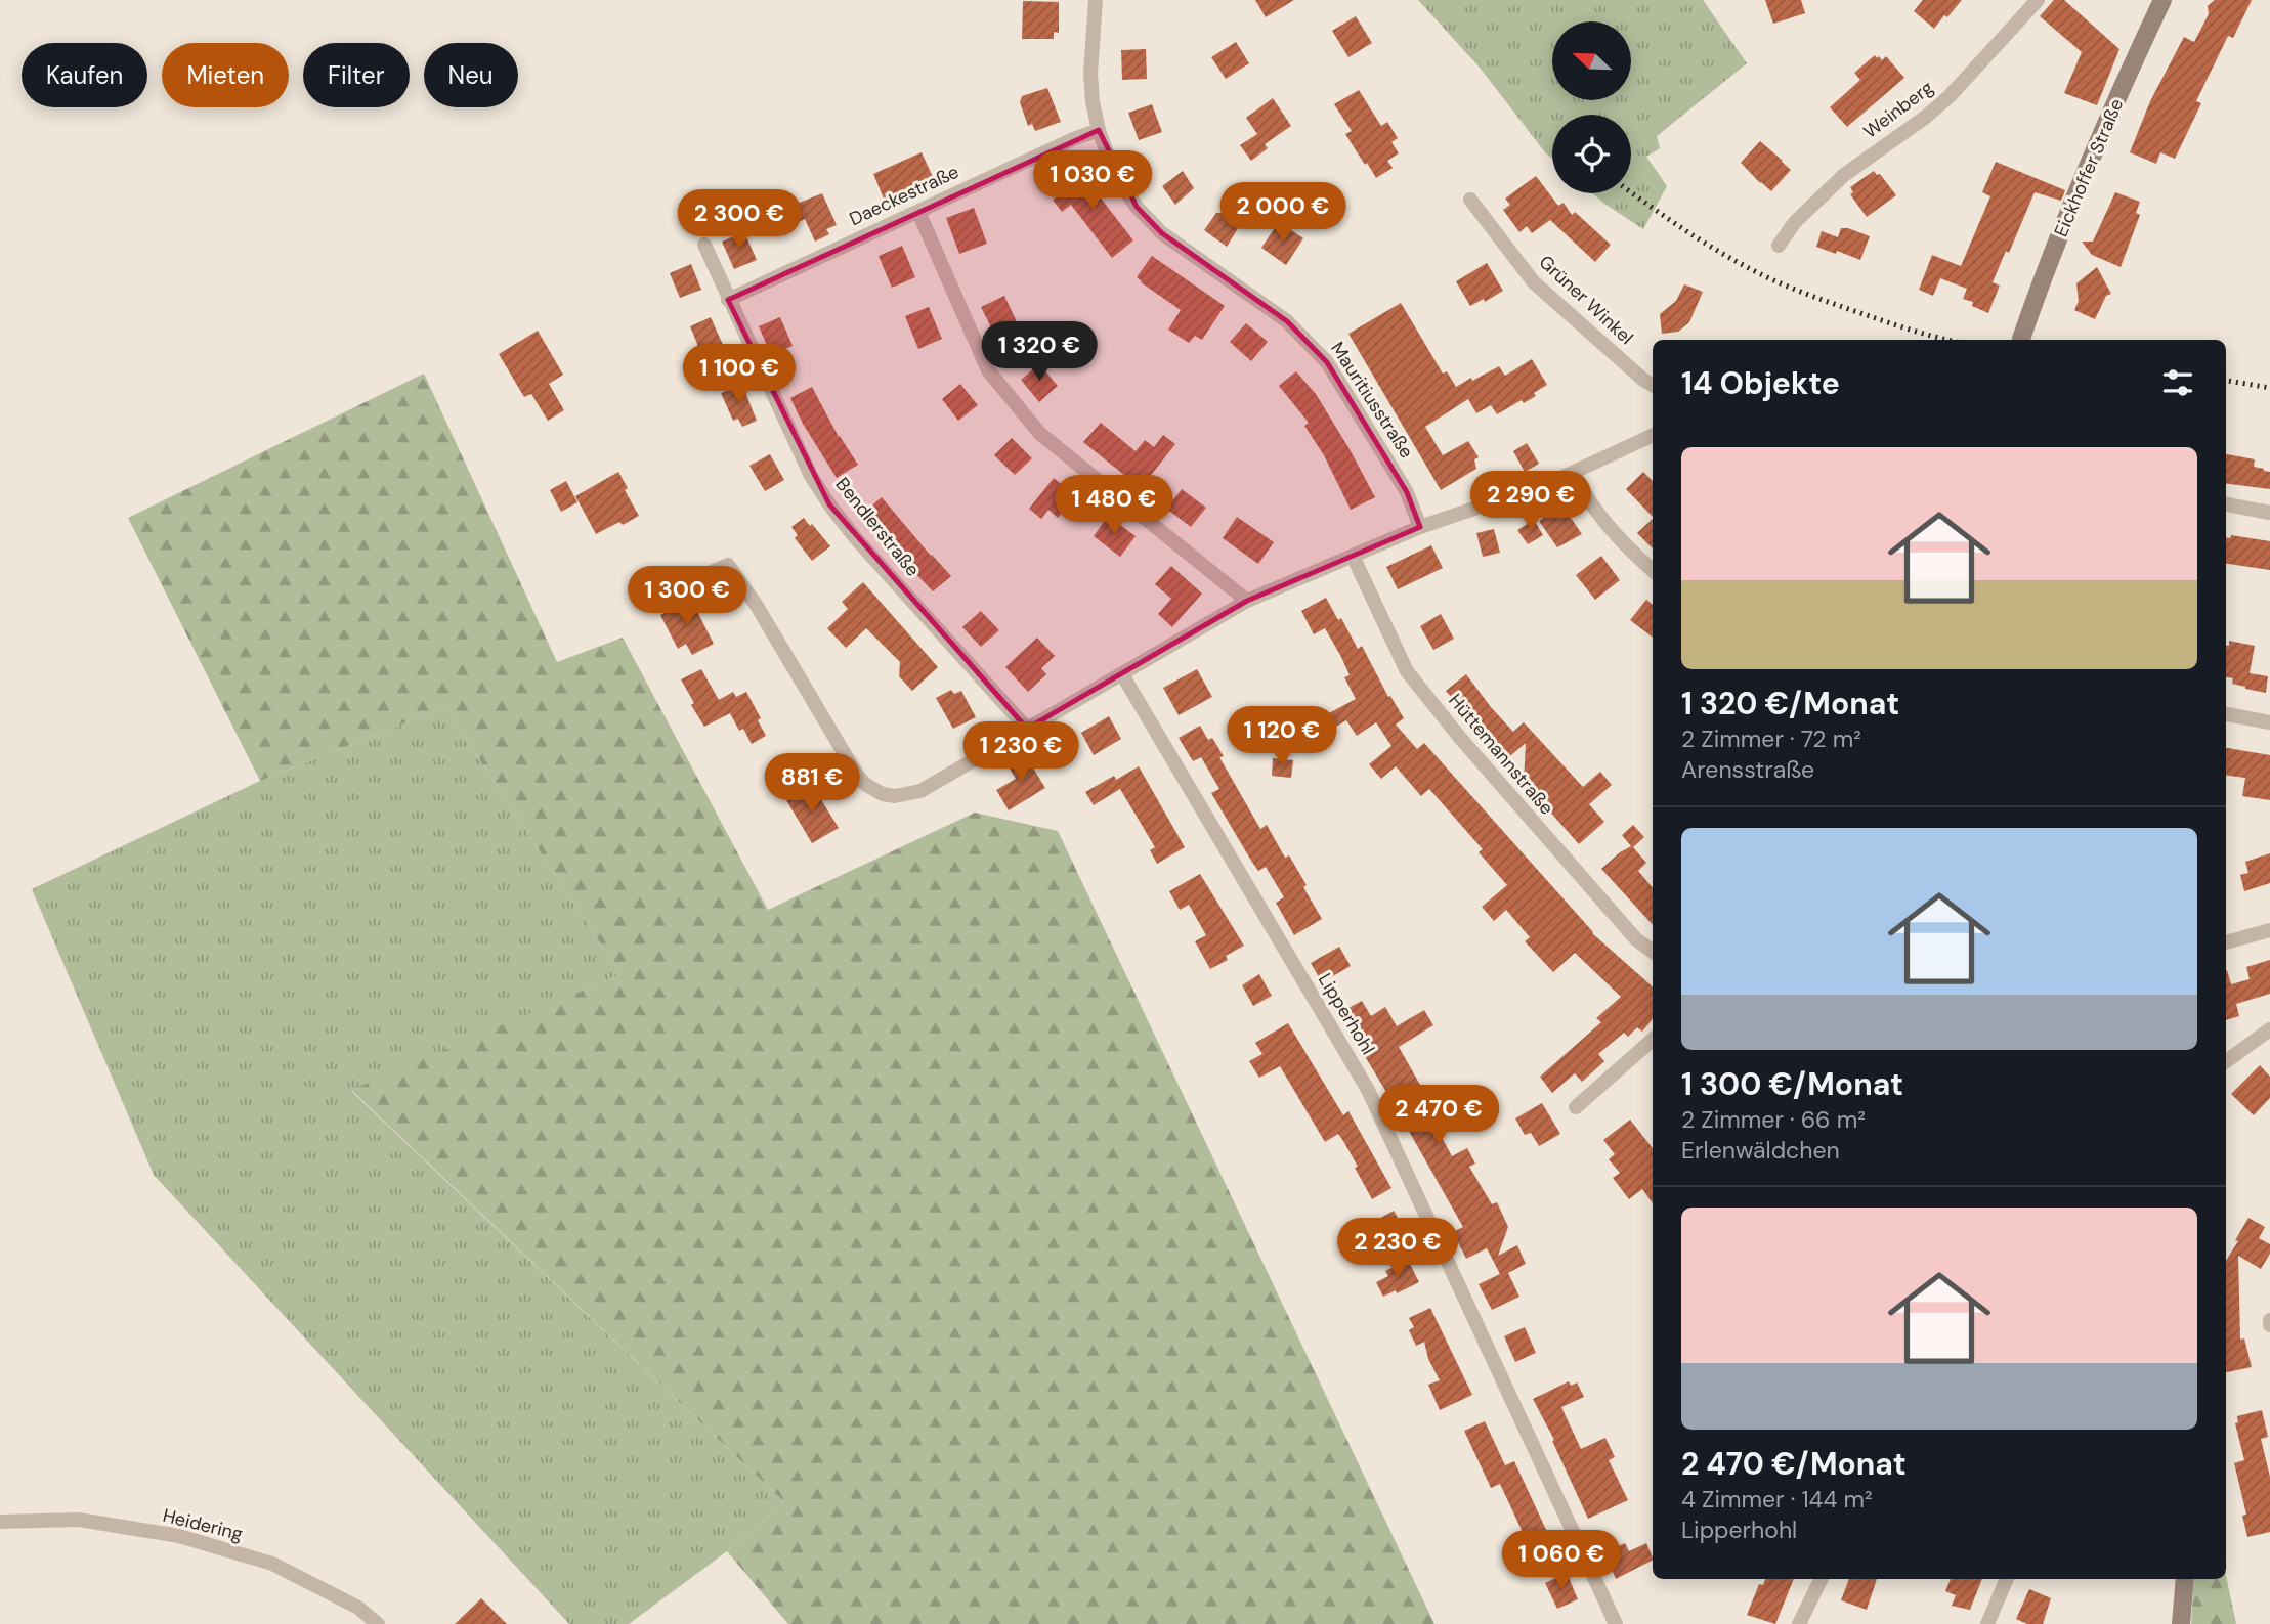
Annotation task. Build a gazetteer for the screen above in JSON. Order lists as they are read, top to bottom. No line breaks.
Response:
{"streets":{"main road":["Eickhoffer Straße"],"street":["Weinberg","Daeckestraße","Grüner Winkel","Mauritiusstraße","Bendlerstraße","Hüttemannstraße","Lipperhohl","Heidering"]},"crossings":[["Daeckestraße","Mauritiusstraße"],["Daeckestraße","Bendlerstraße"]],"north":"top left","page":{"chip":["Kaufen","Mieten","Filter","Neu"],"price":["1 030 €","2 000 €","2 300 €","1 320 €","1 100 €","2 290 €","1 480 €","1 300 €","1 120 €","1 230 €","881 €","2 470 €","2 230 €","1 060 €"],"heading":"14 Objekte","list":[{"name":"1 320 €/Monat","note":"2 Zimmer · 72 m² · Arensstraße"},{"name":"1 300 €/Monat","note":"2 Zimmer · 66 m² · Erlenwäldchen"},{"name":"2 470 €/Monat","note":"4 Zimmer · 144 m² · Lipperhohl"}]}}
